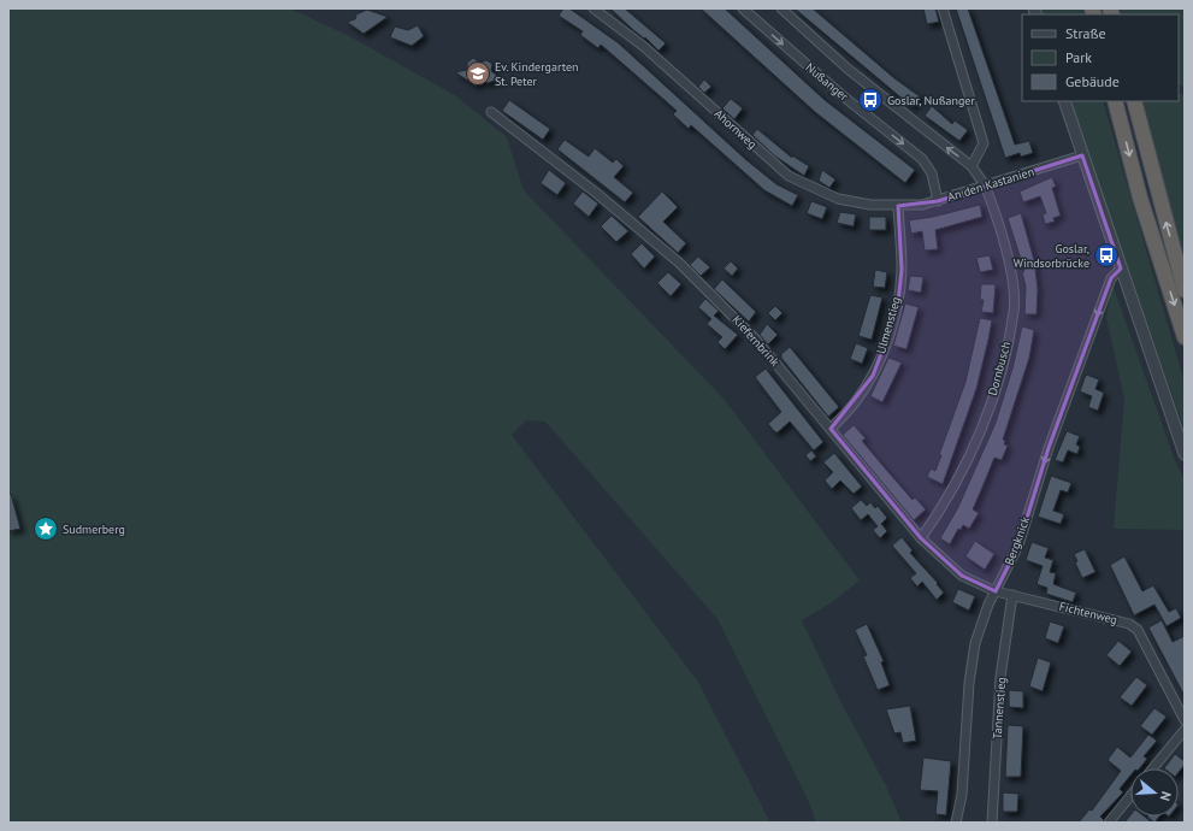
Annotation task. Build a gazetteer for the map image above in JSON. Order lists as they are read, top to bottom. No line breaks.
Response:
{"streets":{"street":["Nußanger","Ahornweg","An den Kastanien","Ulmenstieg","Kiefernbrink","Dornbusch","Bergknick","Fichtenweg","Tannenstieg"]},"crossings":[["Nußanger","An den Kastanien"],["Nußanger","Dornbusch"],["Ahornweg","An den Kastanien"],["Ahornweg","Ulmenstieg"],["An den Kastanien","Ulmenstieg"],["An den Kastanien","Dornbusch"],["Ulmenstieg","Kiefernbrink"],["Kiefernbrink","Dornbusch"],["Kiefernbrink","Bergknick"],["Kiefernbrink","Fichtenweg"],["Bergknick","Fichtenweg"],["Fichtenweg","Tannenstieg"]],"one_way":["Bergknick"],"places":{"school or university":["Ev. Kindergarten St. Peter"],"bus stop":["Goslar, Nußanger","Goslar, Windsorbrücke"],"place":["Sudmerberg"]},"legend":["Straße","Park","Gebäude"],"north":"right"}
